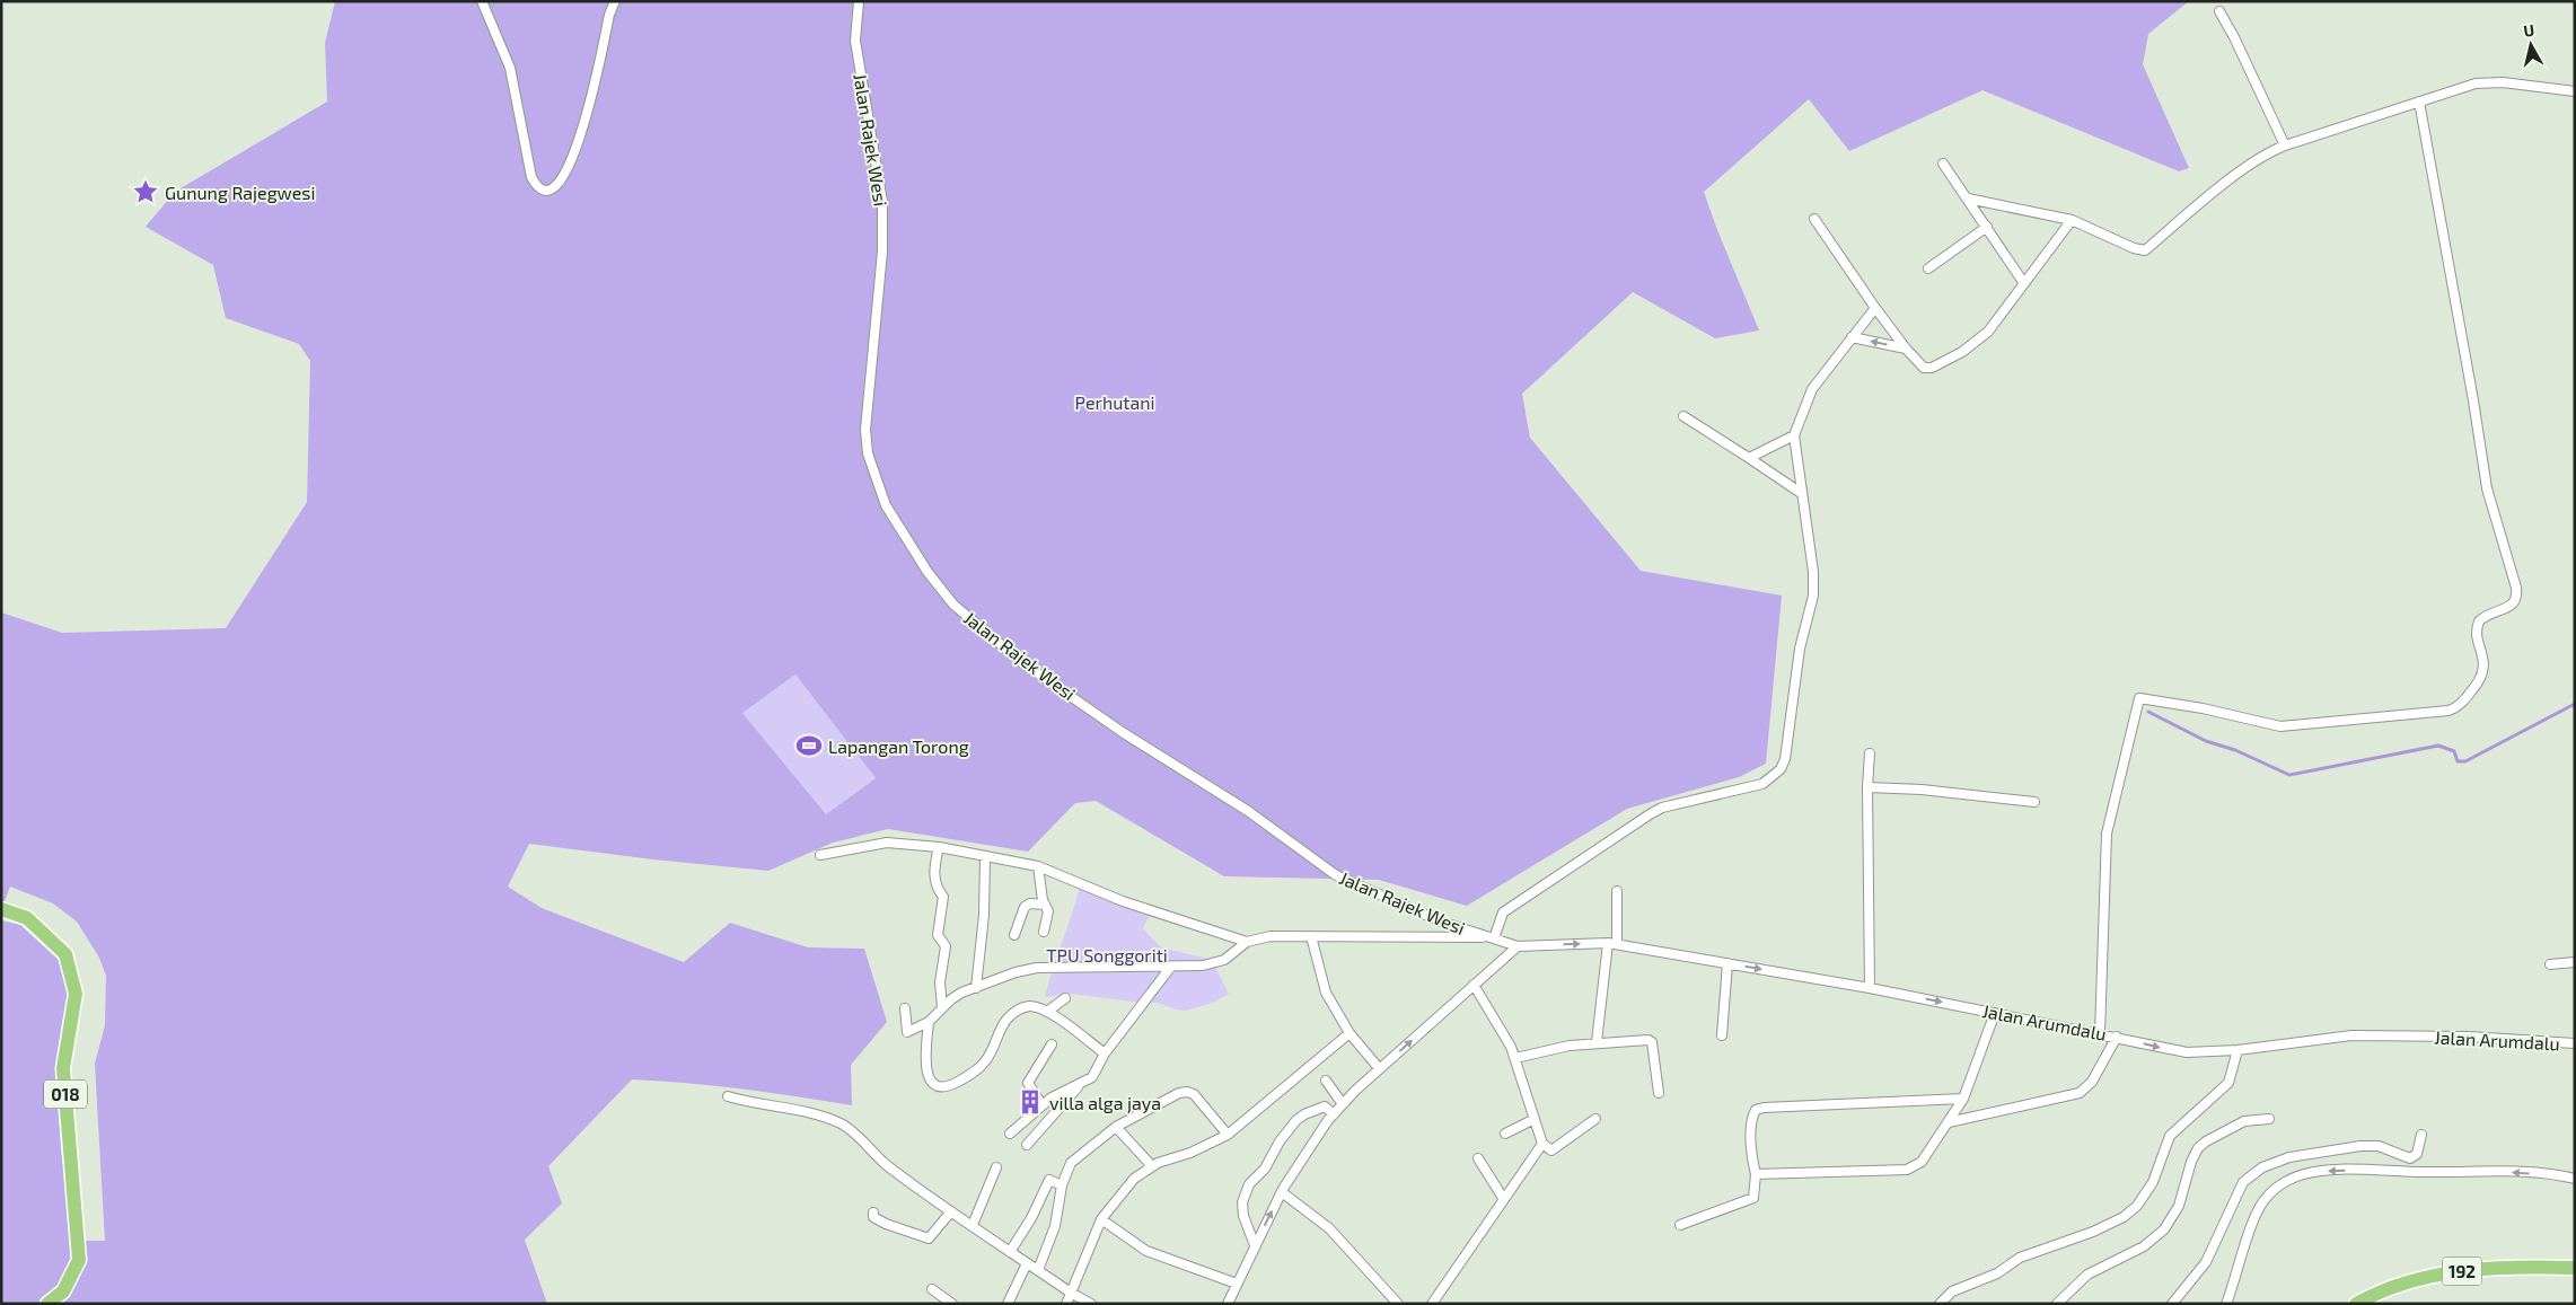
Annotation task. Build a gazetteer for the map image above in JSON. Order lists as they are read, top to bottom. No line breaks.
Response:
{"streets":{"main road":["018","192"],"street":["Jalan Rajek Wesi","Jalan Arumdalu"]},"crossings":[["Jalan Rajek Wesi","Jalan Arumdalu"]],"one_way":["Jalan Arumdalu"],"parks":["Perhutani","TPU Songgoriti"],"places":{"place":["Gunung Rajegwesi"],"sports":["Lapangan Torong"],"building":["villa alga jaya"]},"north":"top"}
